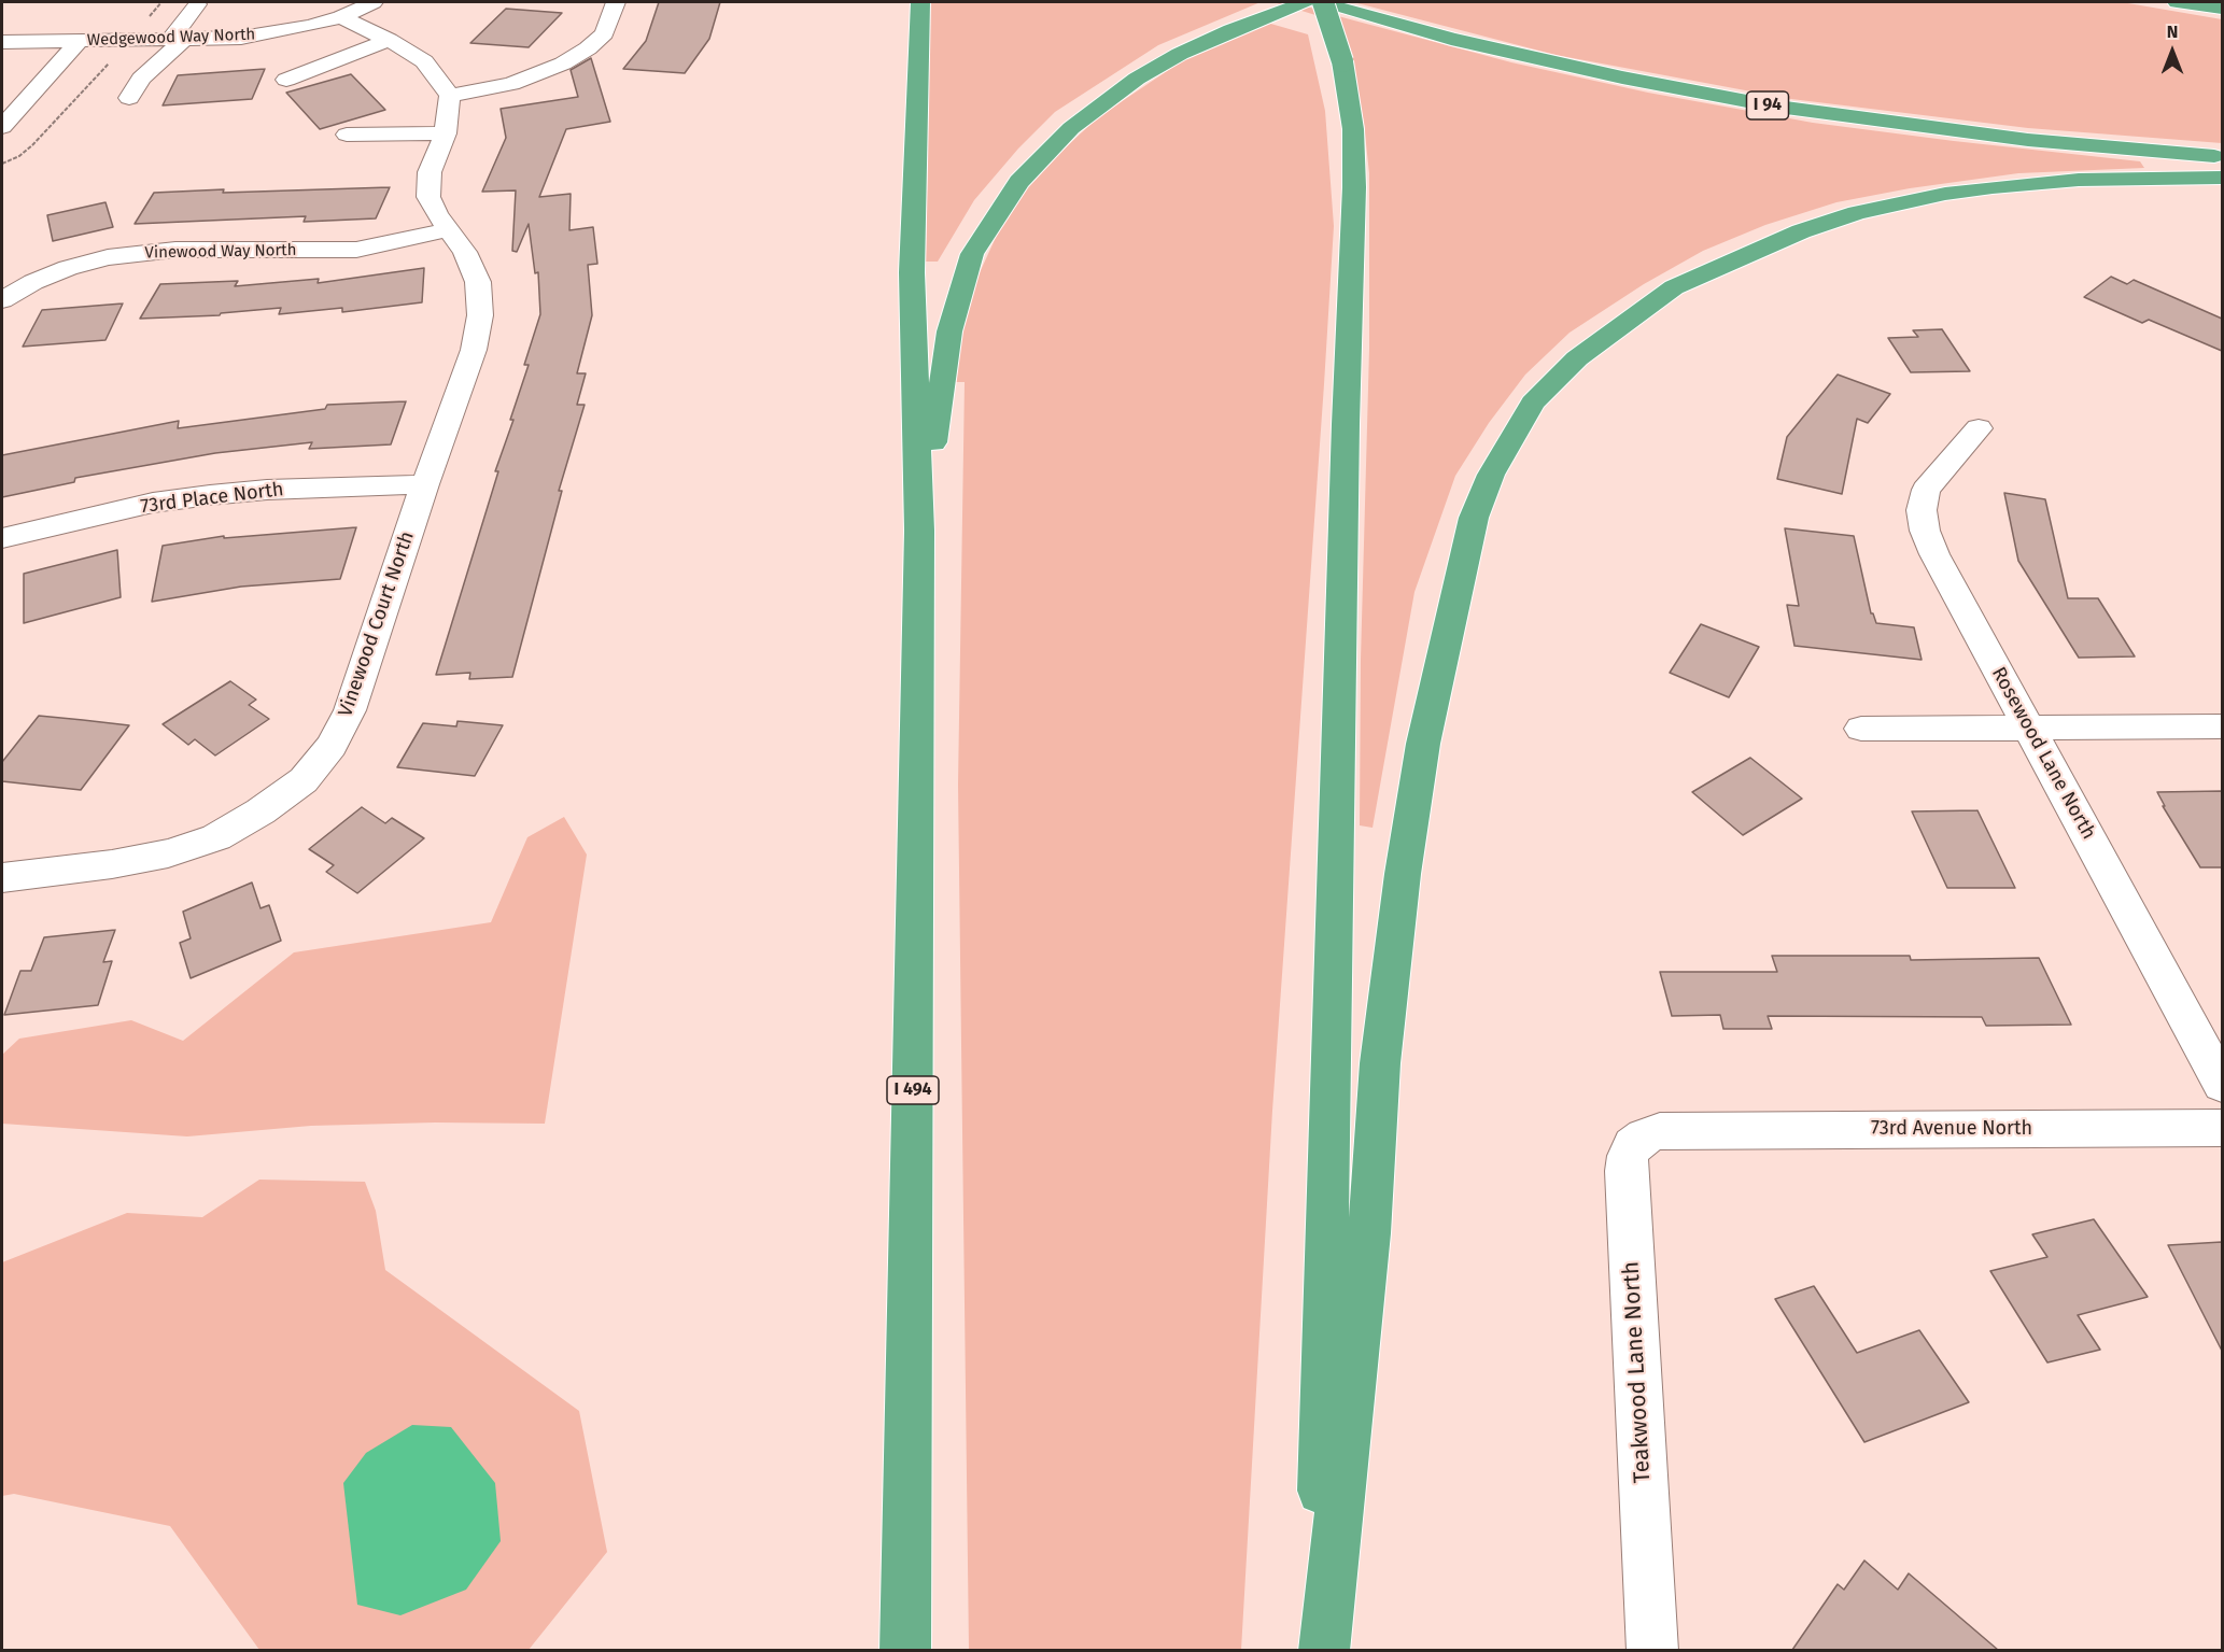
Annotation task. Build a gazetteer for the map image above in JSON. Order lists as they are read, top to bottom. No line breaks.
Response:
{"streets":{"highway":["I 94","I 494"],"street":["Wedgewood Way North","Vinewood Way North","73rd Place North","Vinewood Court North","Rosewood Lane North","73rd Avenue North","Teakwood Lane North"]},"crossings":[["Vinewood Way North","Vinewood Court North"],["73rd Place North","Vinewood Court North"],["73rd Avenue North","Teakwood Lane North"]],"north":"top"}
